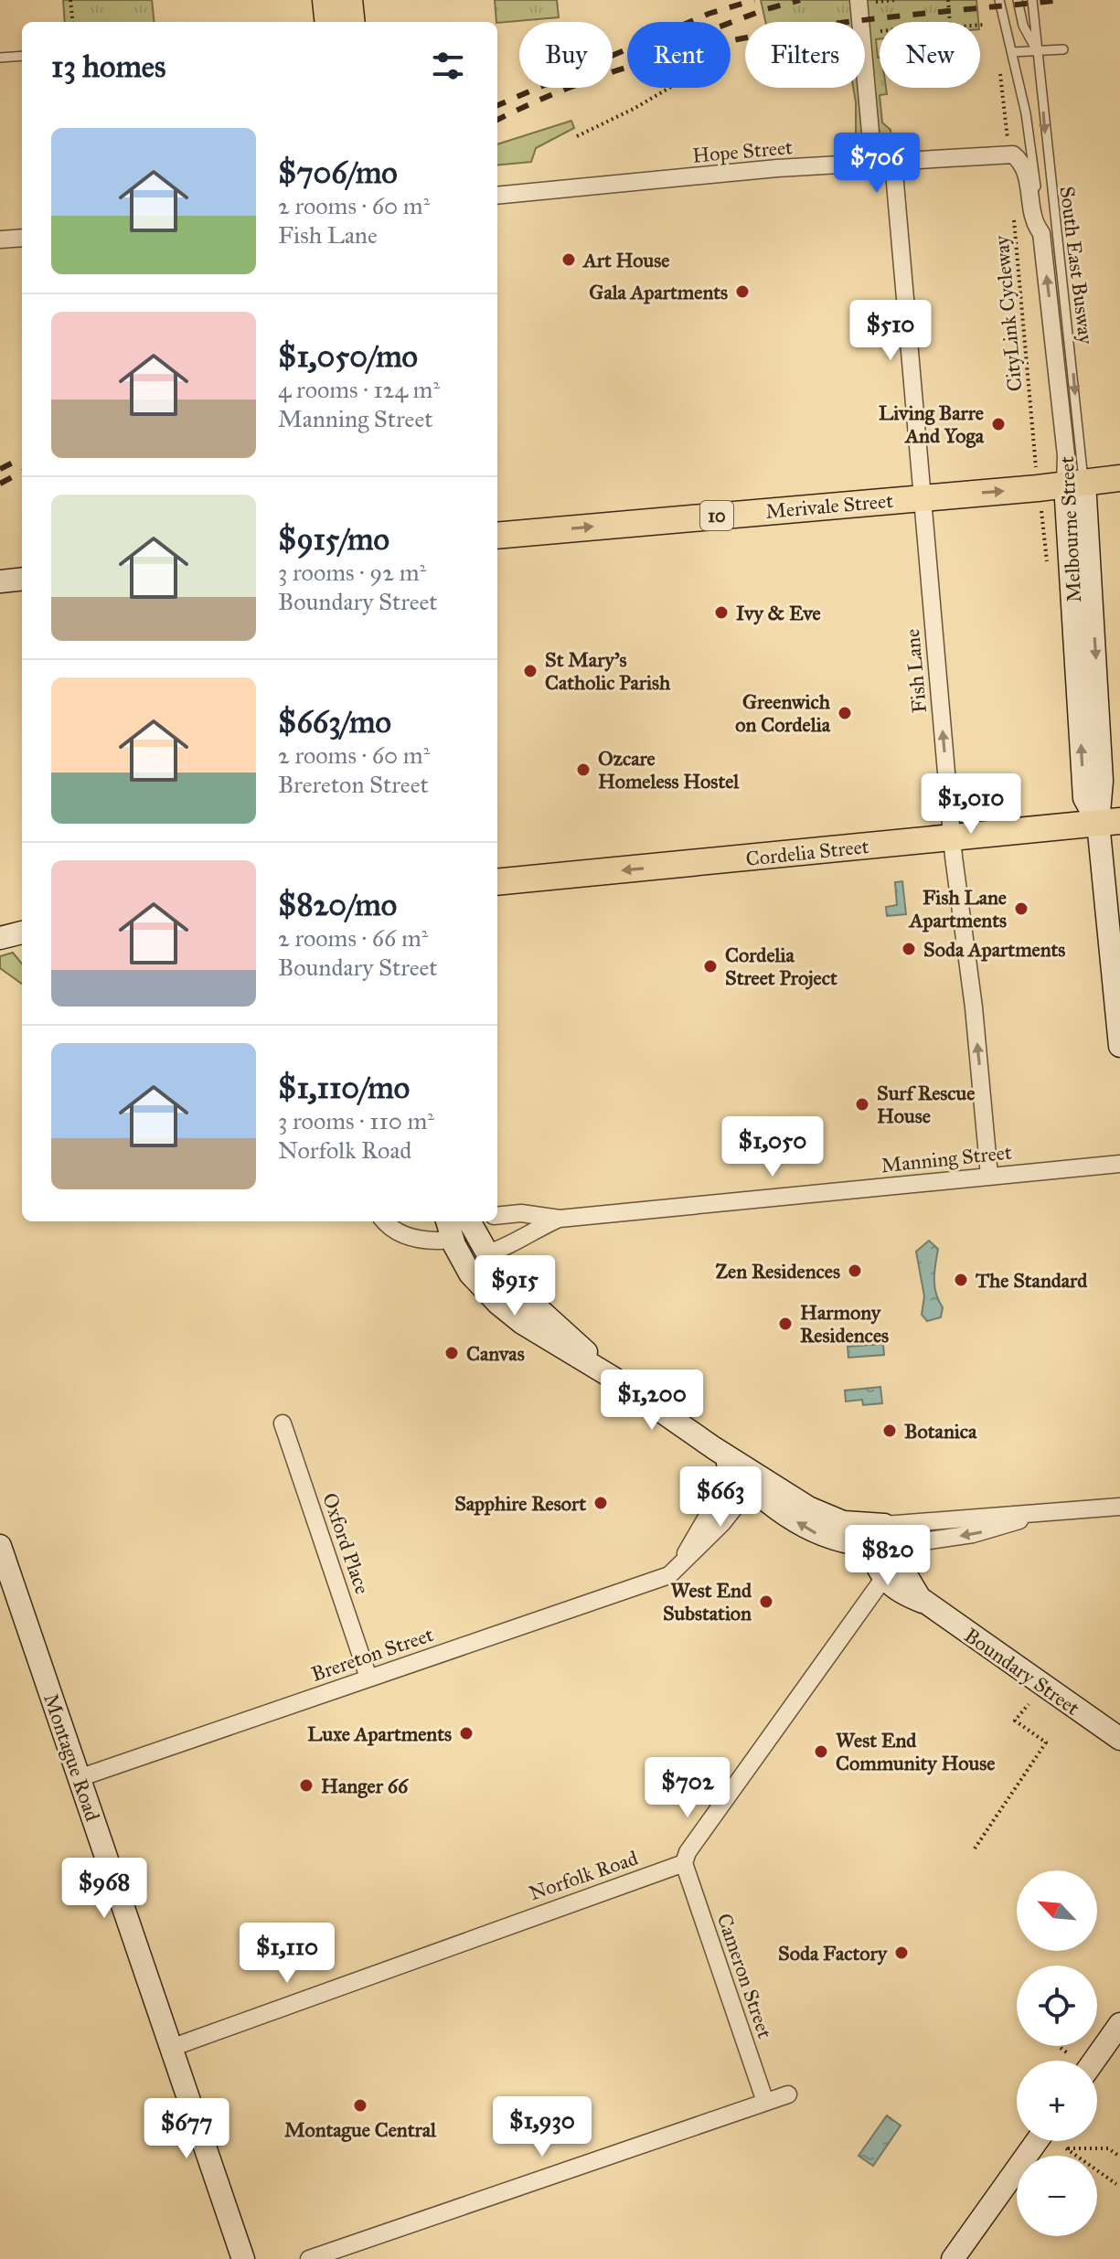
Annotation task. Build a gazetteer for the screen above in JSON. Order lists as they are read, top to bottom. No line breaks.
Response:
{"streets":{"main road":["Merivale Street","10","Cordelia Street"],"street":["Hope Street","Melbourne Street","Fish Lane","Manning Street","Oxford Place","Brereton Street","Boundary Street","Montague Road","Norfolk Road","Cameron Street"],"lane":["South East Busway"],"path":["CityLink Cycleway"]},"crossings":[["Hope Street","Melbourne Street"],["Hope Street","Fish Lane"],["South East Busway","Merivale Street"],["South East Busway","Melbourne Street"],["CityLink Cycleway","Merivale Street"],["Merivale Street","Melbourne Street"],["Merivale Street","Fish Lane"],["Melbourne Street","Cordelia Street"],["Fish Lane","Cordelia Street"],["Fish Lane","Manning Street"],["Oxford Place","Brereton Street"],["Brereton Street","Montague Road"],["Montague Road","Norfolk Road"],["Norfolk Road","Cameron Street"]],"one_way":["South East Busway","Merivale Street","Fish Lane","Cordelia Street"],"places":["Art House","Gala Apartments","Living Barre And Yoga","Ivy & Eve","St Mary's Catholic Parish","Greenwich on Cordelia","Ozcare Homeless Hostel","Fish Lane Apartments","Soda Apartments","Cordelia Street Project","Surf Rescue House","Zen Residences","The Standard","Harmony Residences","Canvas","Botanica","Sapphire Resort","West End Substation","Luxe Apartments","West End Community House","Hanger 66","Soda Factory","Montague Central"],"north":"top left","page":{"chip":["Buy","Rent","Filters","New"],"heading":"13 homes","list":[{"name":"$706/mo","note":"2 rooms · 60 m² · Fish Lane"},{"name":"$1,050/mo","note":"4 rooms · 124 m² · Manning Street"},{"name":"$915/mo","note":"3 rooms · 92 m² · Boundary Street"},{"name":"$663/mo","note":"2 rooms · 60 m² · Brereton Street"},{"name":"$820/mo","note":"2 rooms · 66 m² · Boundary Street"},{"name":"$1,110/mo","note":"3 rooms · 110 m² · Norfolk Road"}],"price":["$706","$510","$1,010","$1,050","$915","$1,200","$663","$820","$702","$968","$1,110","$1,930","$677"],"map_buttons":["+","−"]}}
